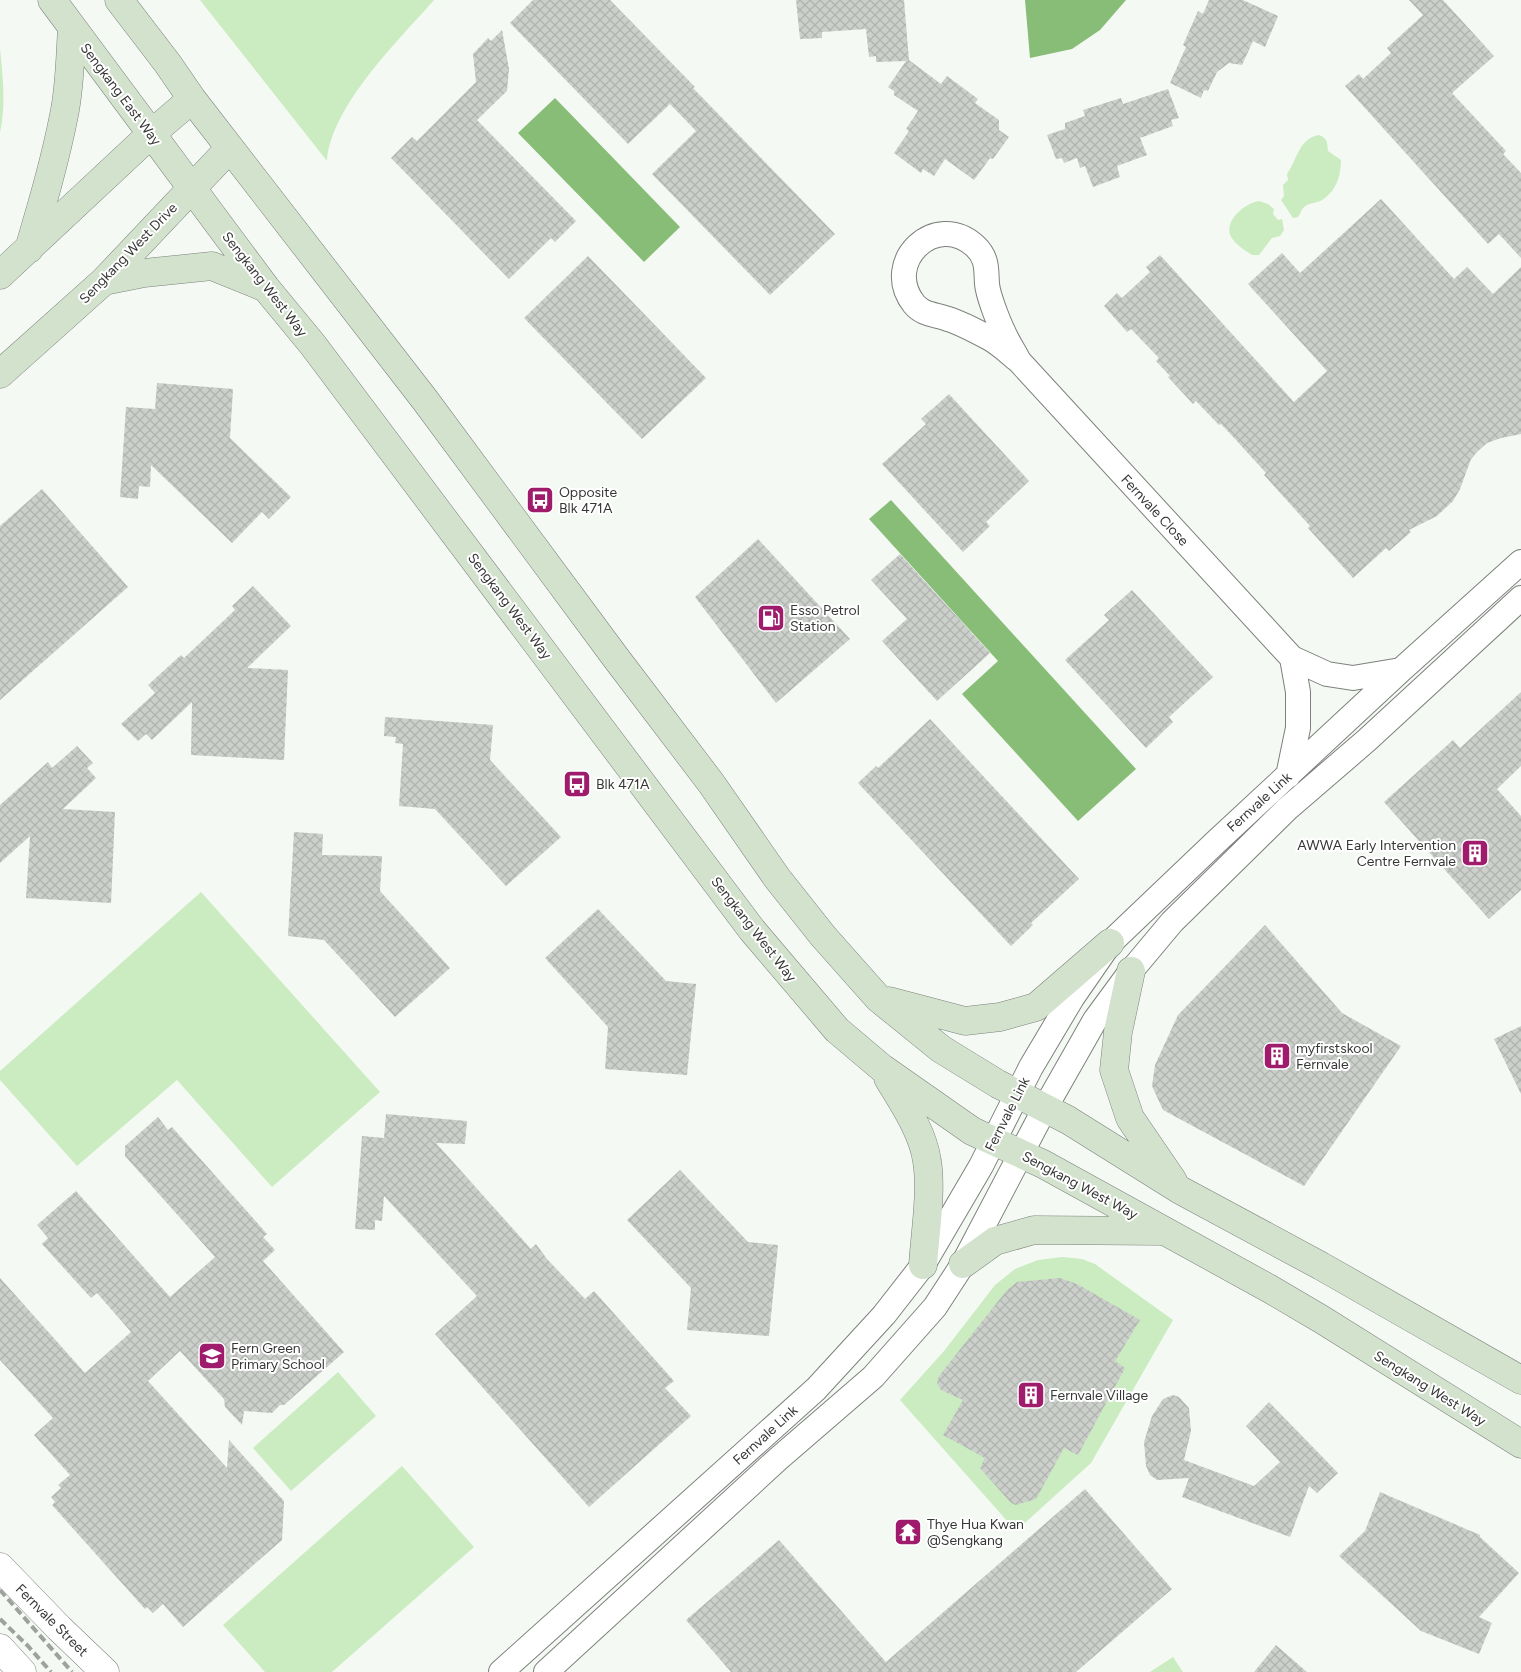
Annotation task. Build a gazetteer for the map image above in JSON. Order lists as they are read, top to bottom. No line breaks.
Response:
{"streets":{"main road":["Sengkang East Way","Sengkang West Drive","Sengkang West Way"],"street":["Fernvale Close","Fernvale Link","Fernvale Street"]},"crossings":[["Sengkang East Way","Sengkang West Drive"],["Sengkang East Way","Sengkang West Way"],["Sengkang West Drive","Sengkang West Way"],["Sengkang West Way","Fernvale Link"],["Fernvale Close","Fernvale Link"]],"places":{"bus stop":["Opposite Blk 471A","Blk 471A"],"fuel station":["Esso Petrol Station"],"building":["AWWA Early Intervention Centre Fernvale","myfirstskool Fernvale","Fernvale Village"],"school or university":["Fern Green Primary School"],"temple":["Thye Hua Kwan @Sengkang"]}}
